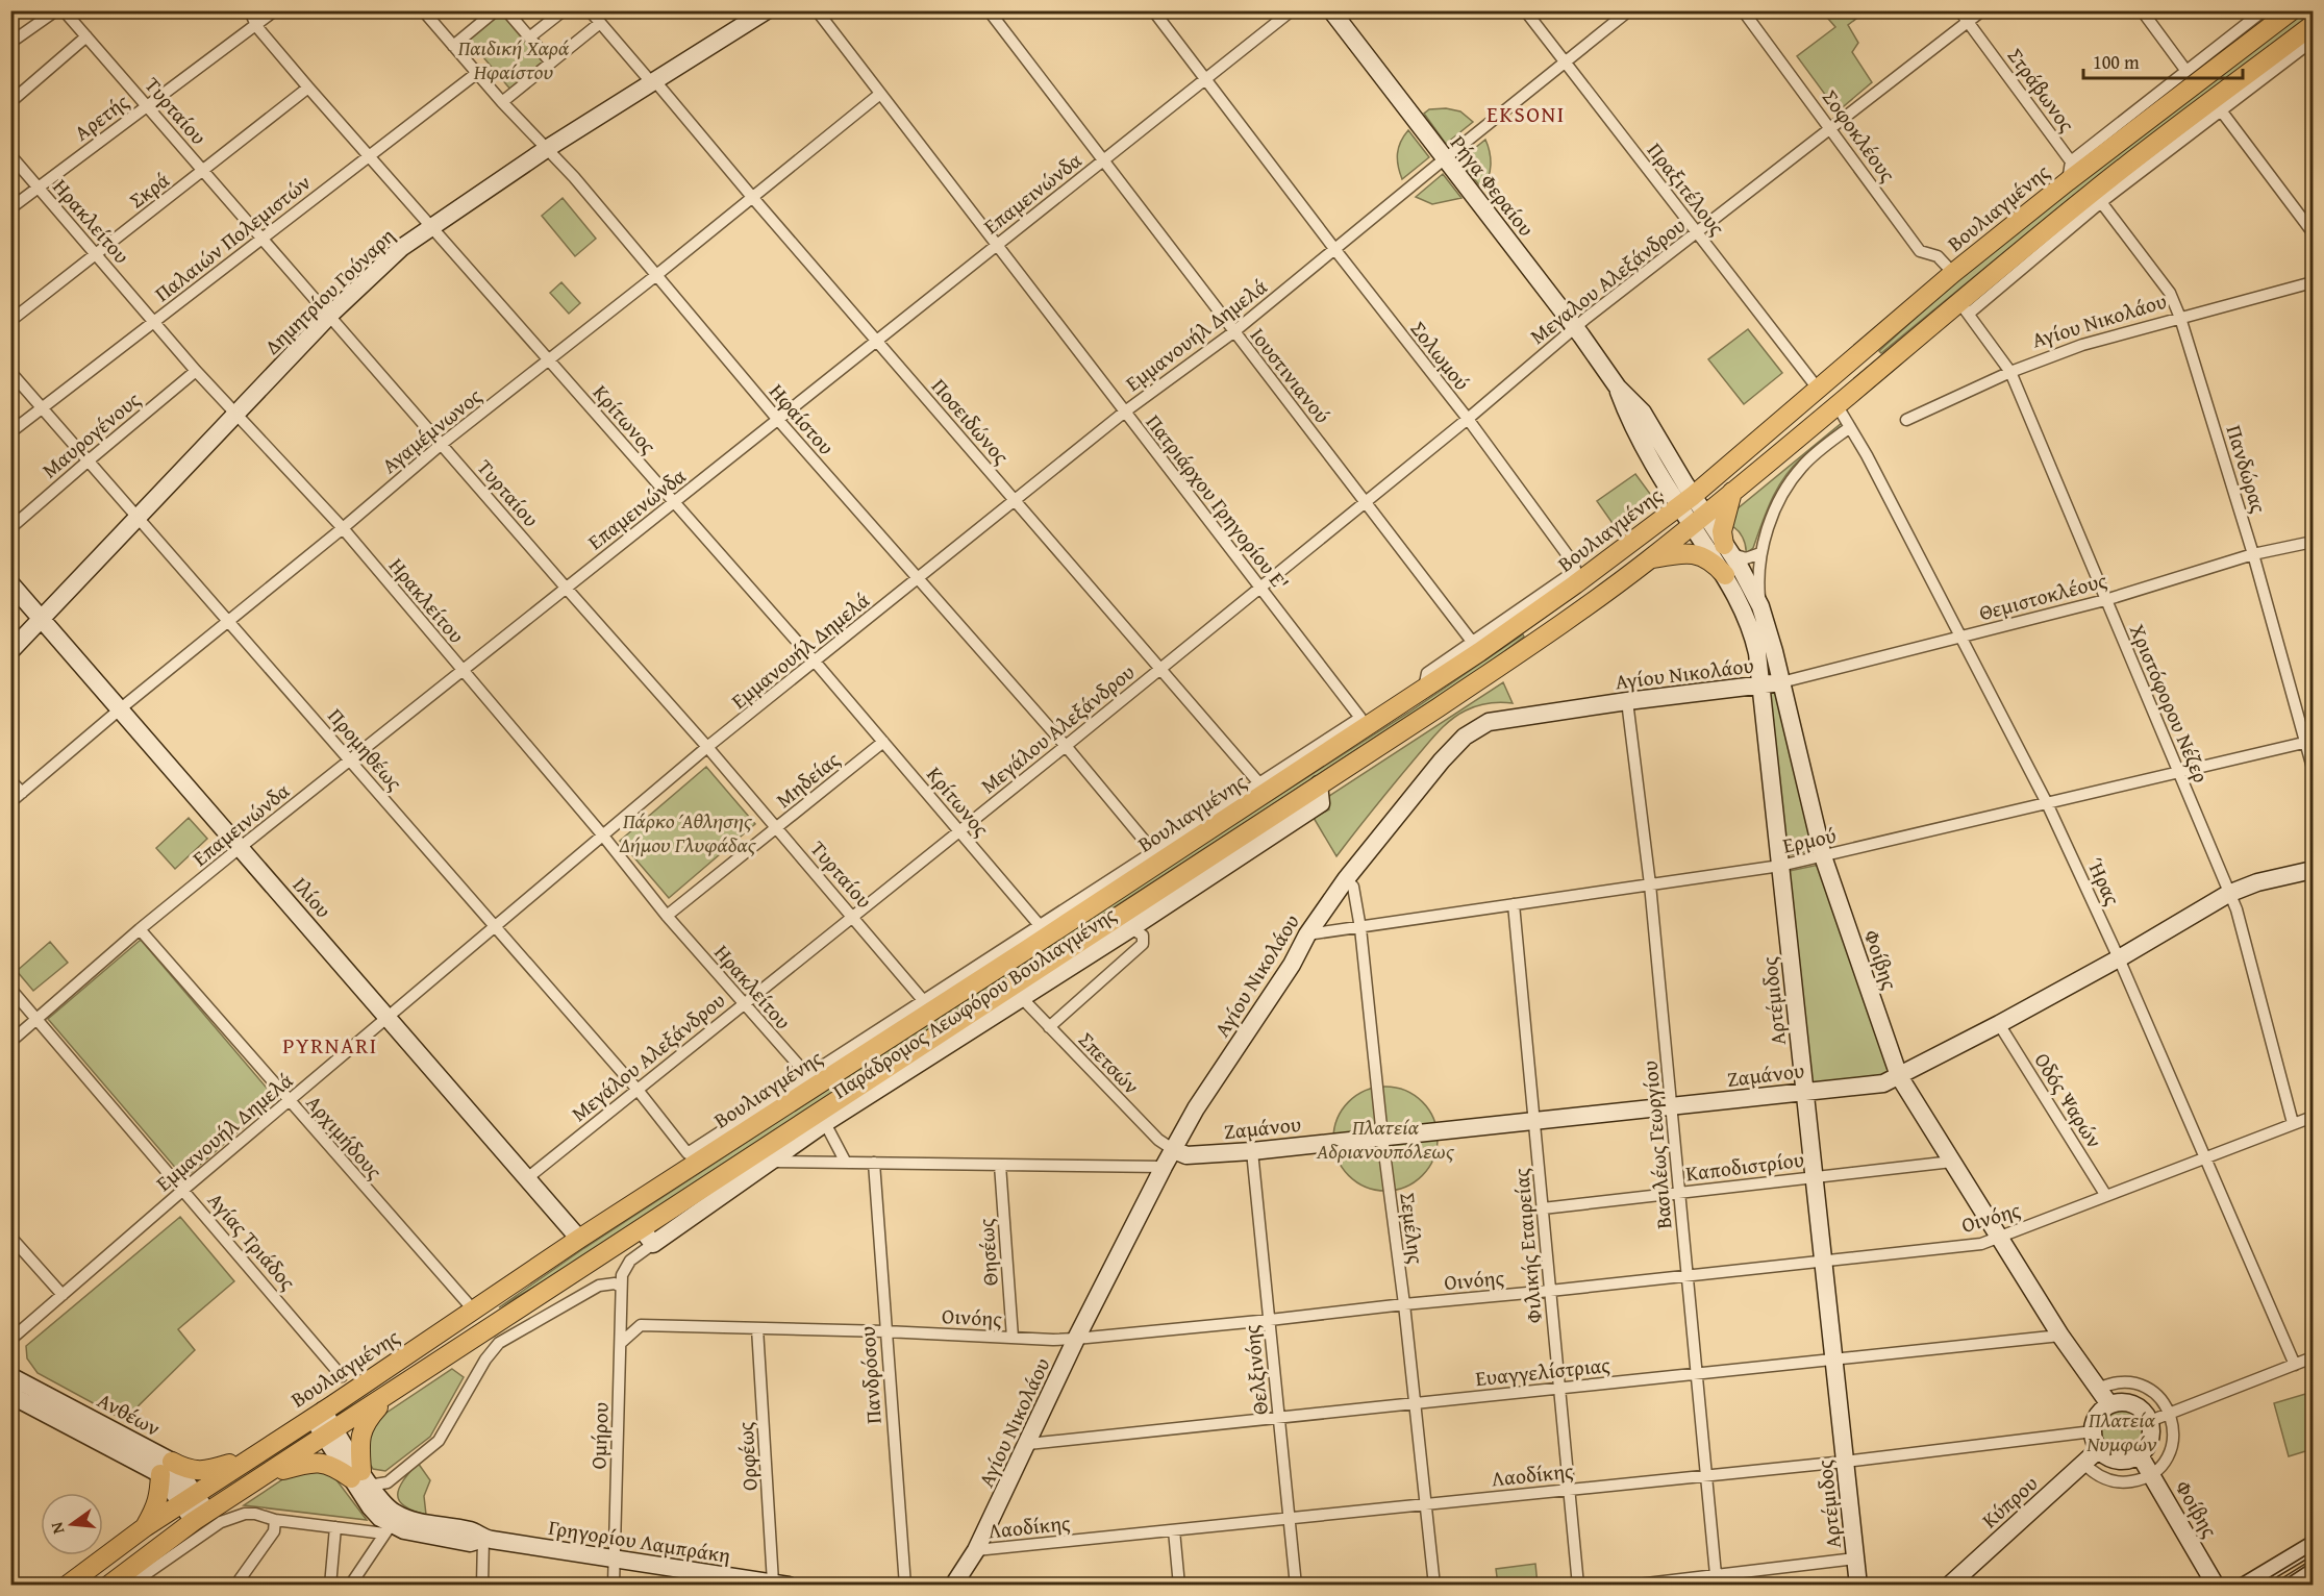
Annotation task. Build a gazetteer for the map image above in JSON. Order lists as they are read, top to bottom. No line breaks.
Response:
{"streets":{"main road":["Βουλιαγμένης"],"street":["Στράβωνος","Τυρταίου","Αρετής","Σοφοκλέους","Ρήγα Φεραίου","Πραξιτέλους","Σκρά","Επαμεινώνδα","Ηρακλείτου","Παλαιών Πολεμιστών","Μεγαλου Αλεξάνδρου","Δημητρίου Γούναρη","Αγίου Νικολάου","Εμμανουήλ Δημελά","Σολωμού","Ιουστινιανού","Κρίτωνος","Ηφαίστου","Ποσειδώνος","Αγαμέμνωνος","Μαυρογένους","Πανδώρας","Πατριάρχου Γρηγορίου E'","Θεμιστοκλέους","Χριστόφορου Νέζερ","Μεγάλου Αλεξάνδρου","Προμηθέως","Μηδείας","Ερμού","Ήρας","Ιλίου","Φοίβης","Αρτέμιδος","Παράδρομος Λεωφόρου Βουλιαγμένης","Σπετσών","Ζαμάνου","Οδóς Ψαρών","Αρχιμήδους","Βασιλέως Γεωργίου","Καποδιστρίου","Οινόης","Σεμέλης","Αγίας Τριάδος","Φιλικής Εταιρείας","Θησέως","Θελξινόης","Ευαγγελίστριας","Πανδρόσου","Ανθέων","Ομήρου","Ορφέως","Λαοδίκης","Κύπρου","Γρηγορίου Λαμπράκη"]},"crossings":[["Στράβωνος","Μεγαλου Αλεξάνδρου"],["Τυρταίου","Αρετής"],["Τυρταίου","Σκρά"],["Τυρταίου","Επαμεινώνδα"],["Τυρταίου","Παλαιών Πολεμιστών"],["Τυρταίου","Δημητρίου Γούναρη"],["Τυρταίου","Εμμανουήλ Δημελά"],["Τυρταίου","Αγαμέμνωνος"],["Τυρταίου","Μεγάλου Αλεξάνδρου"],["Τυρταίου","Μηδείας"],["Αρετής","Ηρακλείτου"],["Αρετής","Κρίτωνος"],["Σοφοκλέους","Βουλιαγμένης"],["Σοφοκλέους","Μεγαλου Αλεξάνδρου"],["Ρήγα Φεραίου","Βουλιαγμένης"],["Ρήγα Φεραίου","Μεγαλου Αλεξάνδρου"],["Ρήγα Φεραίου","Εμμανουήλ Δημελά"],["Ρήγα Φεραίου","Φοίβης"],["Πραξιτέλους","Βουλιαγμένης"],["Πραξιτέλους","Μεγαλου Αλεξάνδρου"],["Πραξιτέλους","Εμμανουήλ Δημελά"],["Σκρά","Ηρακλείτου"],["Σκρά","Κρίτωνος"],["Επαμεινώνδα","Ηρακλείτου"],["Επαμεινώνδα","Σολωμού"],["Επαμεινώνδα","Ιουστινιανού"],["Επαμεινώνδα","Κρίτωνος"],["Επαμεινώνδα","Ηφαίστου"],["Επαμεινώνδα","Ποσειδώνος"],["Επαμεινώνδα","Πατριάρχου Γρηγορίου E'"],["Επαμεινώνδα","Προμηθέως"],["Επαμεινώνδα","Ιλίου"],["Επαμεινώνδα","Αρχιμήδους"],["Επαμεινώνδα","Αγίας Τριάδος"],["Βουλιαγμένης","Σολωμού"],["Βουλιαγμένης","Κρίτωνος"],["Βουλιαγμένης","Ιλίου"],["Βουλιαγμένης","Φοίβης"],["Βουλιαγμένης","Αρχιμήδους"],["Βουλιαγμένης","Ανθέων"],["Βουλιαγμένης","Γρηγορίου Λαμπράκη"],["Ηρακλείτου","Παλαιών Πολεμιστών"],["Ηρακλείτου","Δημητρίου Γούναρη"],["Ηρακλείτου","Εμμανουήλ Δημελά"],["Ηρακλείτου","Αγαμέμνωνος"],["Ηρακλείτου","Μαυρογένους"],["Ηρακλείτου","Μεγάλου Αλεξάνδρου"],["Ηρακλείτου","Προμηθέως"],["Ηρακλείτου","Μηδείας"],["Παλαιών Πολεμιστών","Κρίτωνος"],["Παλαιών Πολεμιστών","Ηφαίστου"],["Παλαιών Πολεμιστών","Προμηθέως"],["Μεγαλου Αλεξάνδρου","Σολωμού"],["Μεγαλου Αλεξάνδρου","Ιουστινιανού"],["Μεγαλου Αλεξάνδρου","Πατριάρχου Γρηγορίου E'"],["Μεγαλου Αλεξάνδρου","Μεγάλου Αλεξάνδρου"],["Δημητρίου Γούναρη","Κρίτωνος"],["Δημητρίου Γούναρη","Ηφαίστου"],["Δημητρίου Γούναρη","Ποσειδώνος"],["Δημητρίου Γούναρη","Προμηθέως"],["Δημητρίου Γούναρη","Ιλίου"],["Αγίου Νικολάου","Πανδώρας"],["Αγίου Νικολάου","Θεμιστοκλέους"],["Αγίου Νικολάου","Χριστόφορου Νέζερ"],["Αγίου Νικολάου","Ερμού"],["Αγίου Νικολάου","Φοίβης"],["Αγίου Νικολάου","Αρτέμιδος"],["Αγίου Νικολάου","Σπετσών"],["Αγίου Νικολάου","Ζαμάνου"],["Αγίου Νικολάου","Βασιλέως Γεωργίου"],["Αγίου Νικολάου","Οινόης"],["Αγίου Νικολάου","Σεμέλης"],["Αγίου Νικολάου","Ευαγγελίστριας"],["Αγίου Νικολάου","Λαοδίκης"],["Εμμανουήλ Δημελά","Σολωμού"],["Εμμανουήλ Δημελά","Ιουστινιανού"],["Εμμανουήλ Δημελά","Κρίτωνος"],["Εμμανουήλ Δημελά","Ηφαίστου"],["Εμμανουήλ Δημελά","Ποσειδώνος"],["Εμμανουήλ Δημελά","Πατριάρχου Γρηγορίου E'"],["Εμμανουήλ Δημελά","Προμηθέως"],["Εμμανουήλ Δημελά","Ιλίου"],["Εμμανουήλ Δημελά","Αρχιμήδους"],["Εμμανουήλ Δημελά","Αγίας Τριάδος"],["Σολωμού","Ιουστινιανού"],["Κρίτωνος","Αγαμέμνωνος"],["Κρίτωνος","Μεγάλου Αλεξάνδρου"],["Κρίτωνος","Μηδείας"],["Ηφαίστου","Αγαμέμνωνος"],["Ηφαίστου","Μεγάλου Αλεξάνδρου"],["Ποσειδώνος","Αγαμέμνωνος"],["Ποσειδώνος","Πατριάρχου Γρηγορίου E'"],["Ποσειδώνος","Μεγάλου Αλεξάνδρου"],["Αγαμέμνωνος","Πατριάρχου Γρηγορίου E'"],["Αγαμέμνωνος","Προμηθέως"],["Αγαμέμνωνος","Ιλίου"],["Μαυρογένους","Προμηθέως"],["Πανδώρας","Θεμιστοκλέους"],["Πανδώρας","Ερμού"],["Πατριάρχου Γρηγορίου E'","Μεγάλου Αλεξάνδρου"],["Θεμιστοκλέους","Χριστόφορου Νέζερ"],["Θεμιστοκλέους","Ήρας"],["Θεμιστοκλέους","Φοίβης"],["Χριστόφορου Νέζερ","Ερμού"],["Χριστόφορου Νέζερ","Ζαμάνου"],["Χριστόφορου Νέζερ","Οινόης"],["Μεγάλου Αλεξάνδρου","Προμηθέως"],["Μεγάλου Αλεξάνδρου","Ιλίου"],["Ερμού","Ήρας"],["Ερμού","Φοίβης"],["Ερμού","Αρτέμιδος"],["Ερμού","Βασιλέως Γεωργίου"],["Ερμού","Σεμέλης"],["Ερμού","Φιλικής Εταιρείας"],["Ήρας","Ζαμάνου"],["Ήρας","Οινόης"],["Φοίβης","Αρτέμιδος"],["Φοίβης","Ζαμάνου"],["Φοίβης","Καποδιστρίου"],["Φοίβης","Οινόης"],["Φοίβης","Ευαγγελίστριας"],["Φοίβης","Λαοδίκης"],["Φοίβης","Κύπρου"],["Αρτέμιδος","Ζαμάνου"],["Αρτέμιδος","Καποδιστρίου"],["Αρτέμιδος","Οινόης"],["Αρτέμιδος","Ευαγγελίστριας"],["Αρτέμιδος","Λαοδίκης"],["Παράδρομος Λεωφόρου Βουλιαγμένης","Σπετσών"],["Σπετσών","Ζαμάνου"],["Ζαμάνου","Οδóς Ψαρών"],["Ζαμάνου","Βασιλέως Γεωργίου"],["Ζαμάνου","Σεμέλης"],["Ζαμάνου","Φιλικής Εταιρείας"],["Ζαμάνου","Θελξινόης"],["Οδóς Ψαρών","Οινόης"],["Βασιλέως Γεωργίου","Καποδιστρίου"],["Βασιλέως Γεωργίου","Οινόης"],["Βασιλέως Γεωργίου","Ευαγγελίστριας"],["Βασιλέως Γεωργίου","Λαοδίκης"],["Καποδιστρίου","Φιλικής Εταιρείας"],["Οινόης","Σεμέλης"],["Οινόης","Φιλικής Εταιρείας"],["Οινόης","Θησέως"],["Οινόης","Θελξινόης"],["Οινόης","Πανδρόσου"],["Οινόης","Ομήρου"],["Οινόης","Ορφέως"],["Σεμέλης","Ευαγγελίστριας"],["Σεμέλης","Λαοδίκης"],["Φιλικής Εταιρείας","Ευαγγελίστριας"],["Φιλικής Εταιρείας","Λαοδίκης"],["Θελξινόης","Ευαγγελίστριας"],["Θελξινόης","Λαοδίκης"],["Ομήρου","Γρηγορίου Λαμπράκη"],["Ορφέως","Γρηγορίου Λαμπράκη"],["Λαοδίκης","Κύπρου"]],"districts":["EKSONI","PYRNARI"],"parks":["Παιδική Χαρά Ηφαίστου","Πάρκο Άθλησης Δήμου Γλυφάδας","Πλατεία Αδριανουπόλεως","Πλατεία Νυμφών"],"scale_bar":"100 m","north":"left"}
